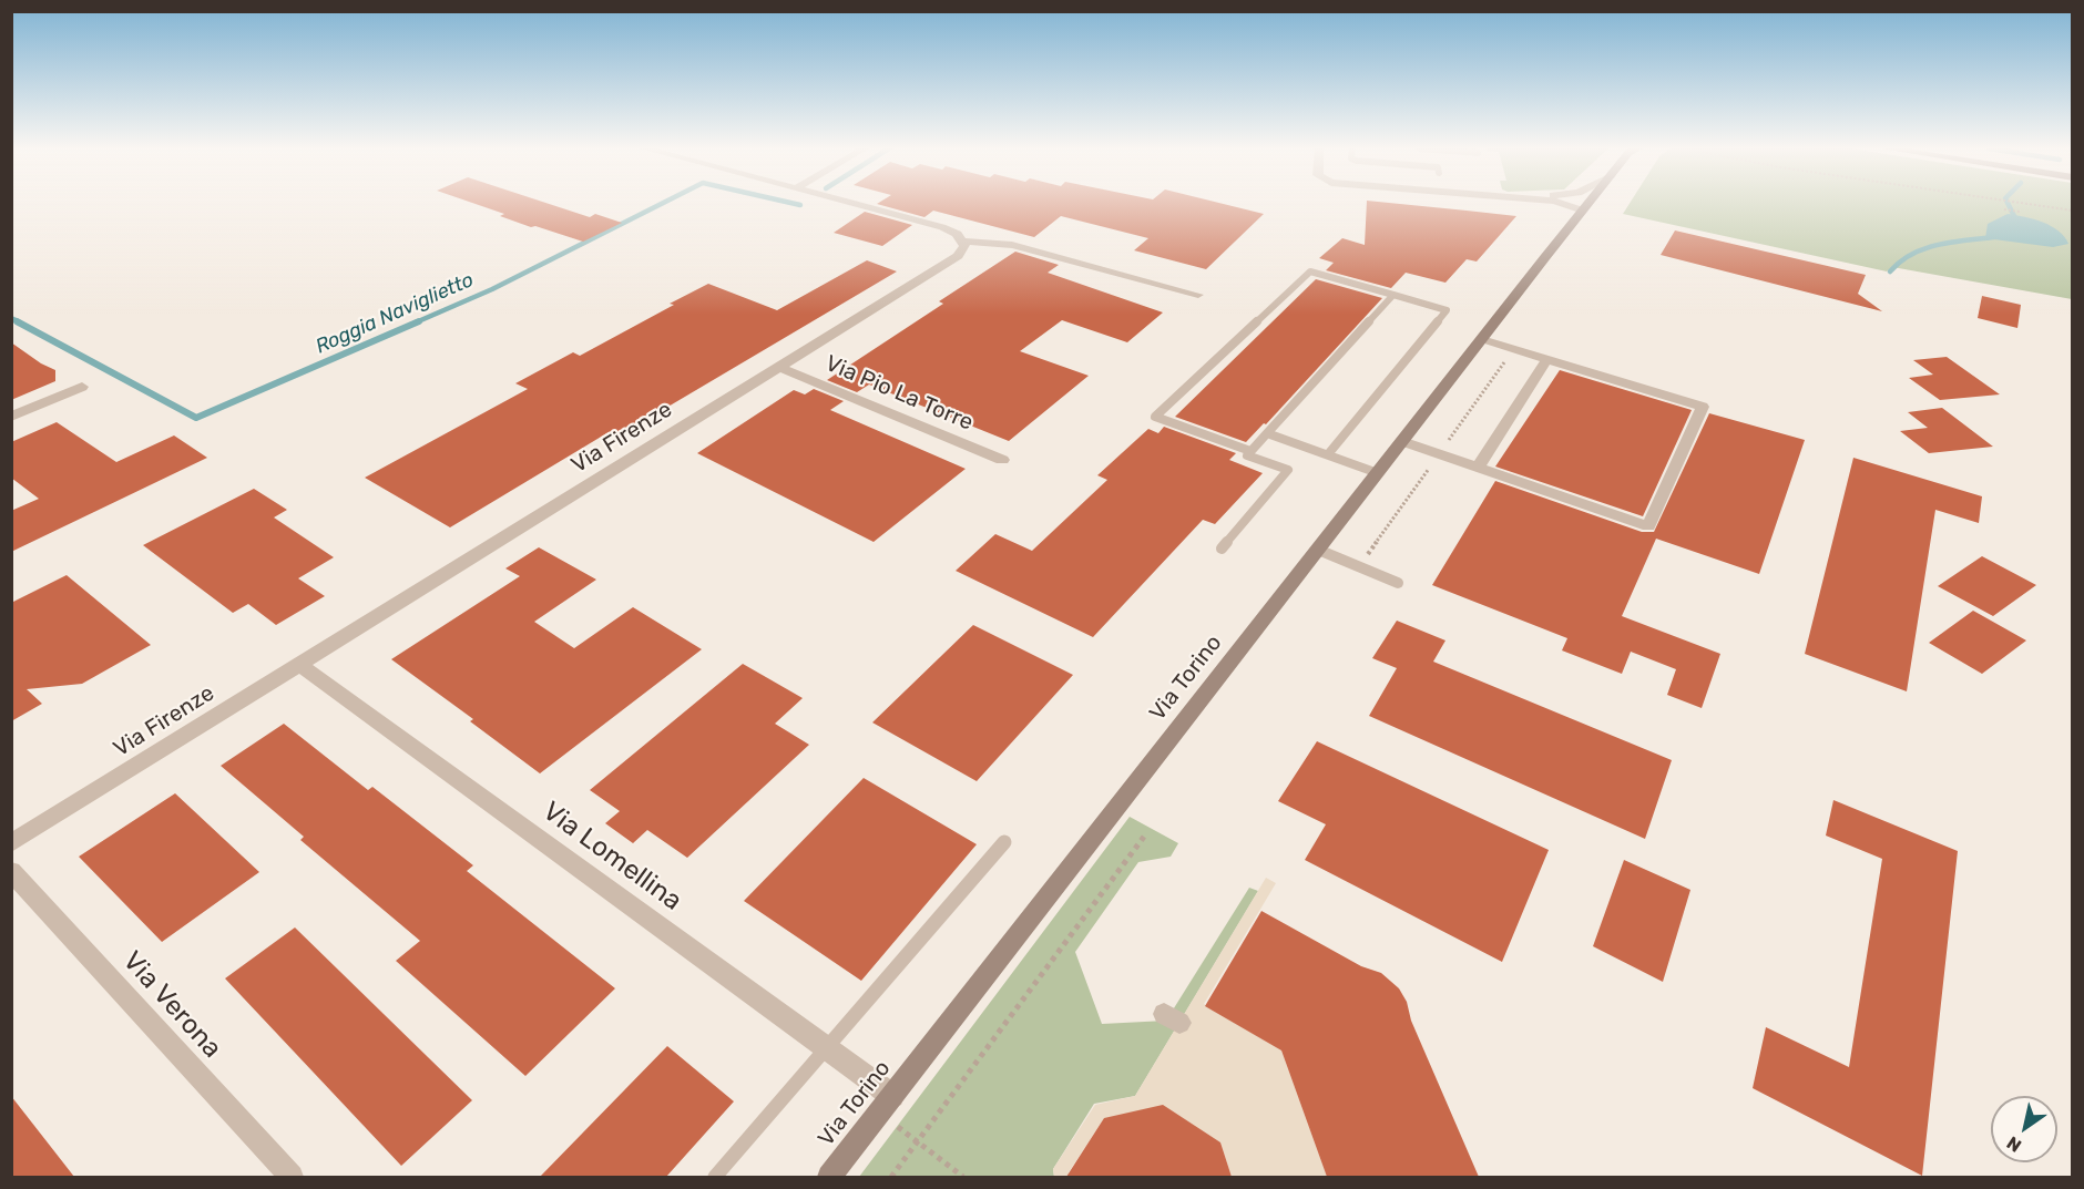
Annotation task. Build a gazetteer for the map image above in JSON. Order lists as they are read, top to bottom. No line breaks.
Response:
{"streets":{"street":["Via Pio La Torre","Via Firenze","Via Torino","Via Lomellina","Via Verona"]},"crossings":[["Via Pio La Torre","Via Firenze"],["Via Firenze","Via Lomellina"],["Via Torino","Via Lomellina"]],"water":["Roggia Naviglietto"],"north":"bottom left"}
